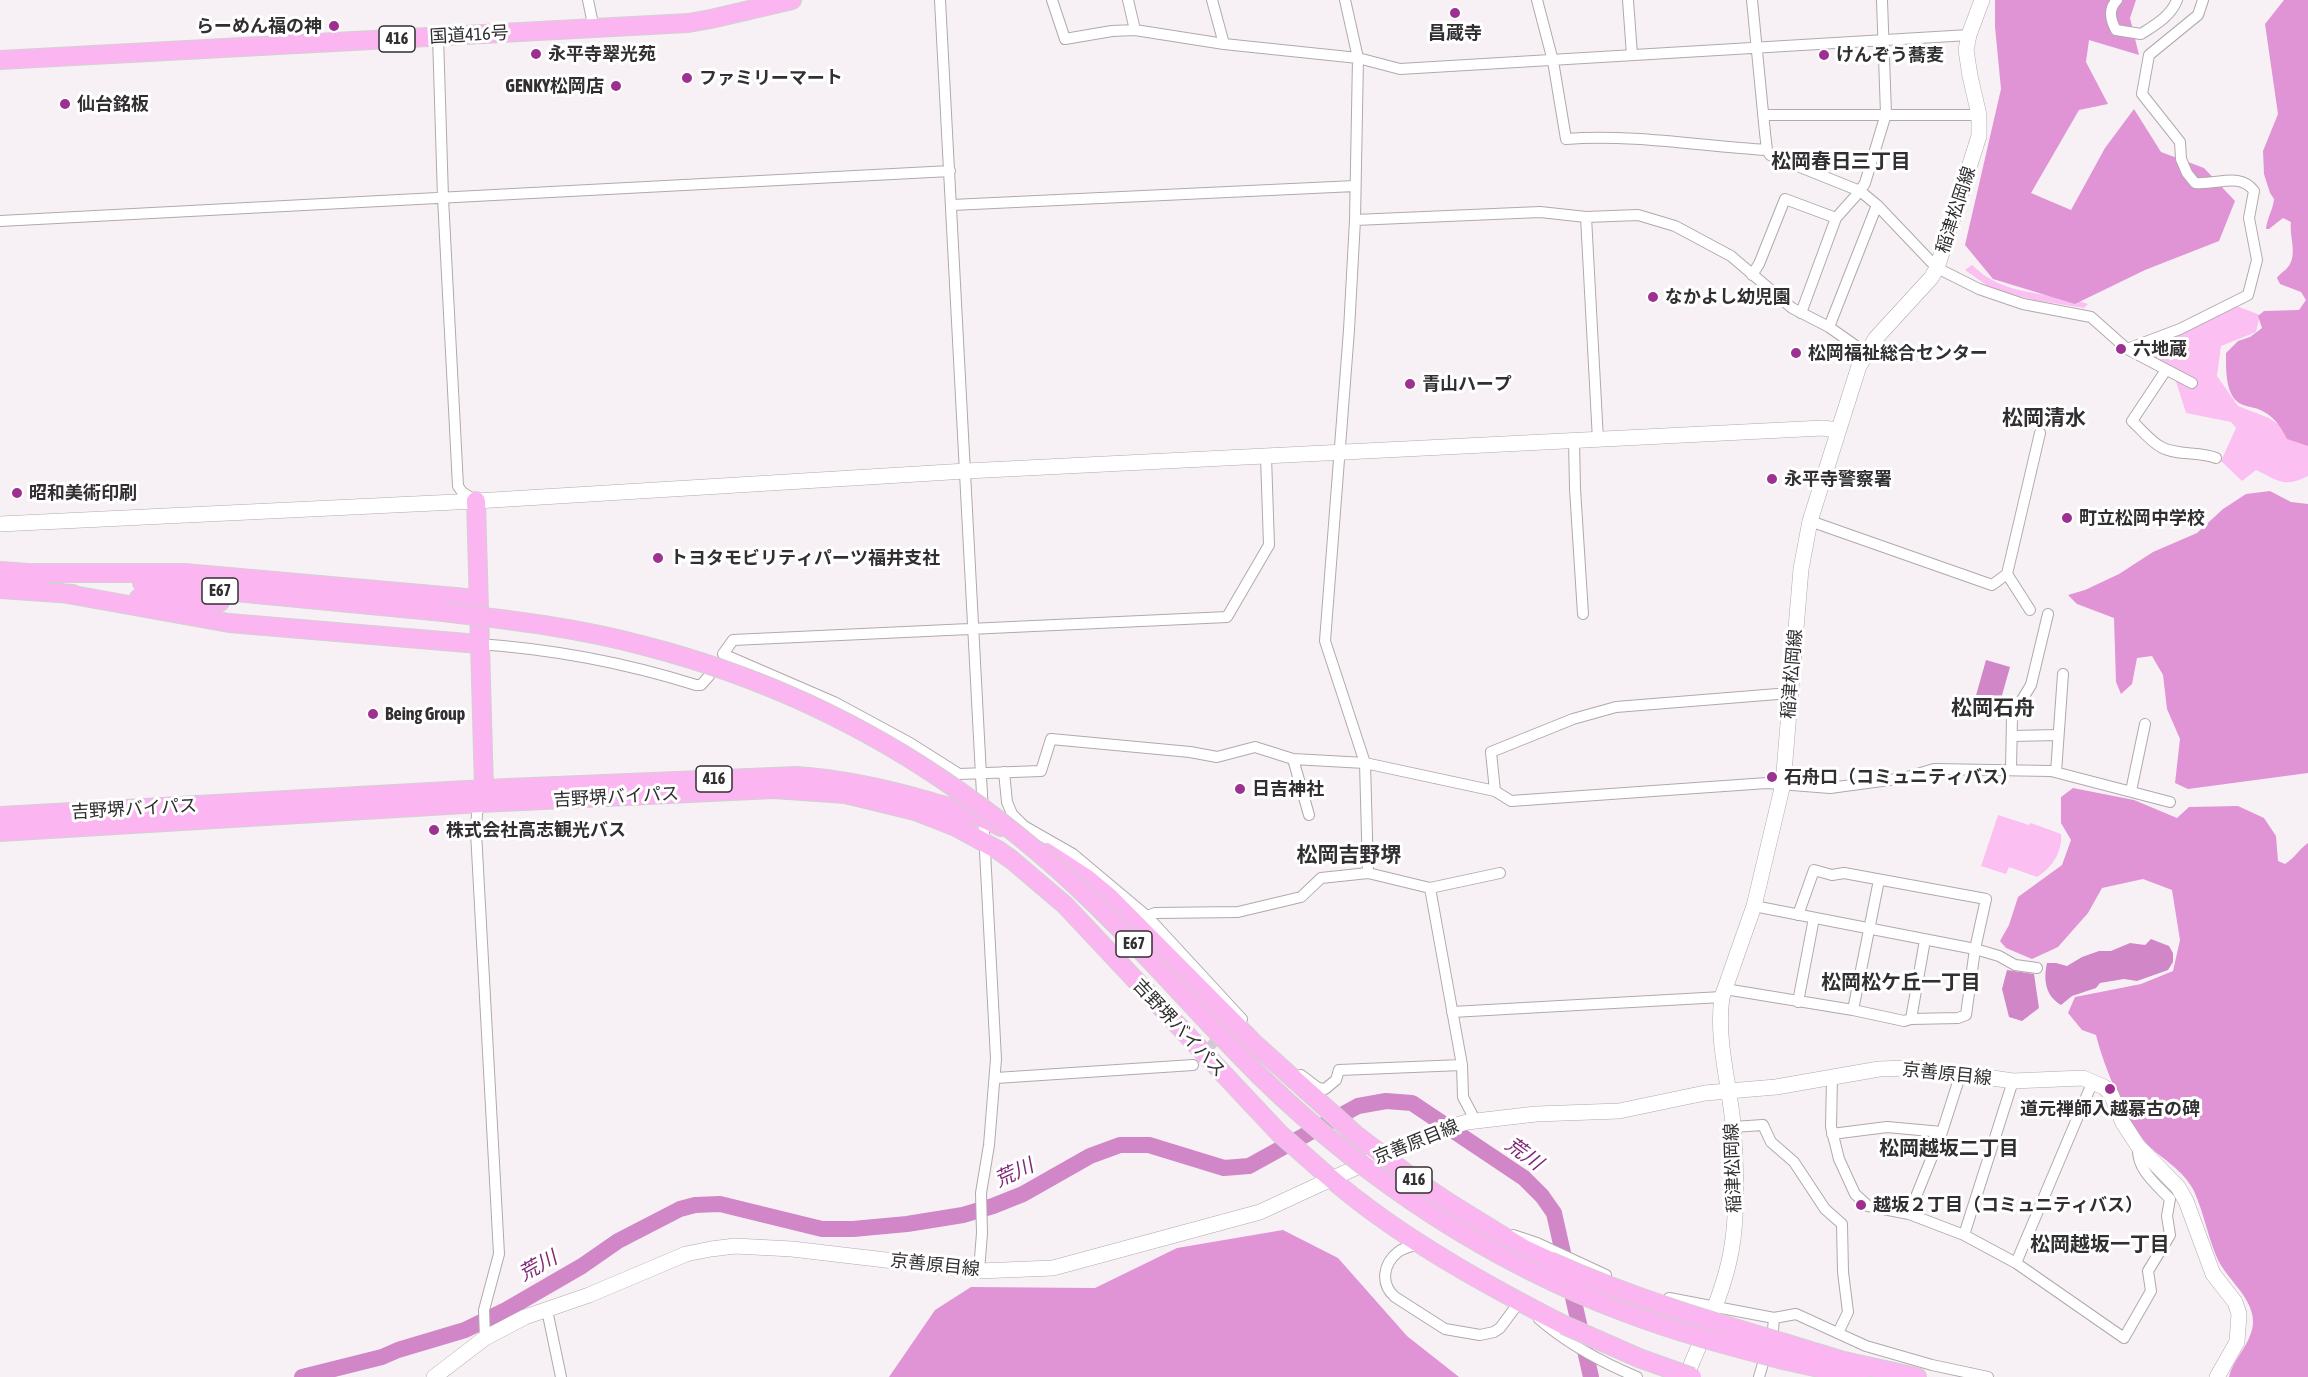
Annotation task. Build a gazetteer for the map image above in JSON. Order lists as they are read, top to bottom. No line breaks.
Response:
{"streets":{"highway":["国道416号","416","E67","吉野堺バイパス"],"main road":["稲津松岡線","京善原目線"]},"crossings":[["稲津松岡線","京善原目線"],["E67","吉野堺バイパス"],["吉野堺バイパス","京善原目線"]],"districts":["松岡春日三丁目","松岡清水","松岡石舟","松岡吉野堺","松岡松ケ丘一丁目","松岡越坂二丁目","松岡越坂一丁目"],"water":["荒川"],"places":["昌蔵寺","らーめん福の神","永平寺翠光苑","けんぞう蕎麦","ファミリーマート","GENKY松岡店","仙台銘板","なかよし幼児園","六地蔵","松岡福祉総合センター","青山ハープ","永平寺警察署","昭和美術印刷","町立松岡中学校","トヨタモビリティパーツ福井支社","Being Group","石舟口（コミュニティバス）","日吉神社","株式会社高志観光バス","道元禅師入越慕古の碑","越坂２丁目（コミュニティバス）"]}
